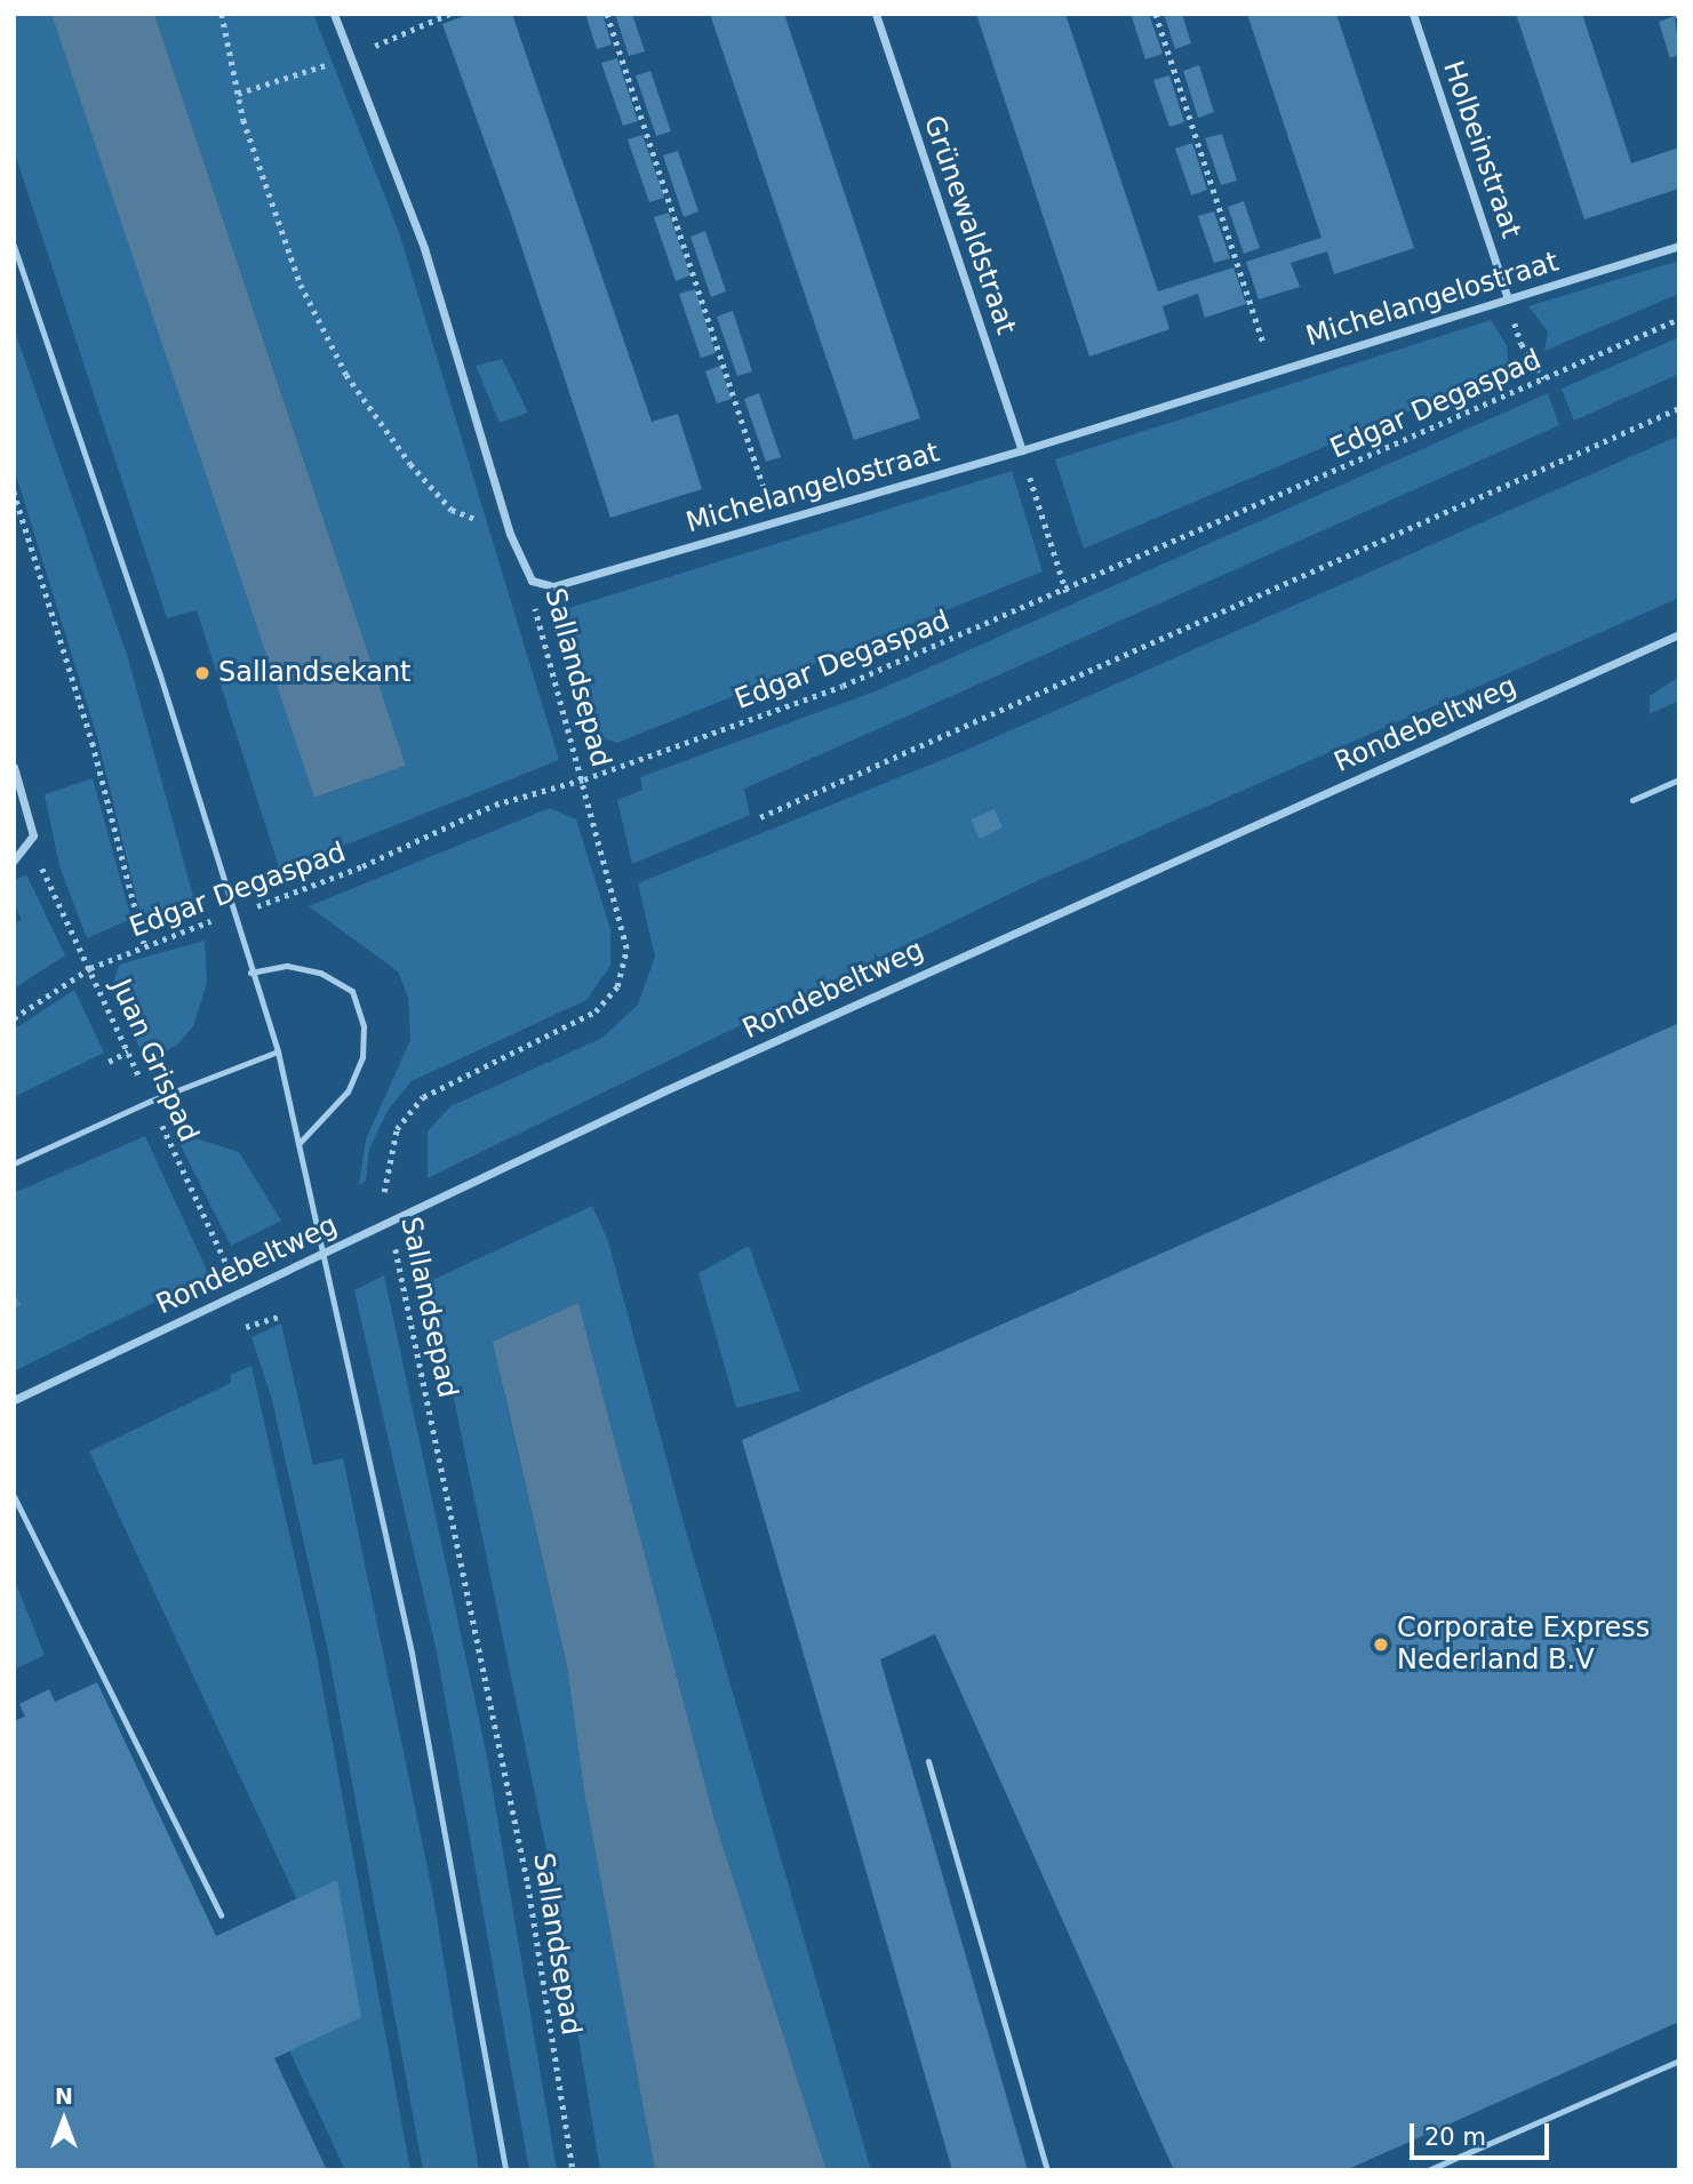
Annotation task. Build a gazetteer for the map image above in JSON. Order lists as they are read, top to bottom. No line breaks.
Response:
{"streets":{"street":["Holbeinstraat","Grünewaldstraat","Michelangelostraat","Rondebeltweg"],"path":["Edgar Degaspad","Sallandsepad","Juan Grispad"]},"crossings":[["Holbeinstraat","Michelangelostraat"],["Grünewaldstraat","Michelangelostraat"],["Michelangelostraat","Sallandsepad"],["Edgar Degaspad","Sallandsepad"],["Edgar Degaspad","Juan Grispad"],["Sallandsepad","Rondebeltweg"],["Rondebeltweg","Juan Grispad"]],"places":["Sallandsekant","Corporate Express Nederland B.V"],"scale_bar":"20 m","north":"top"}
